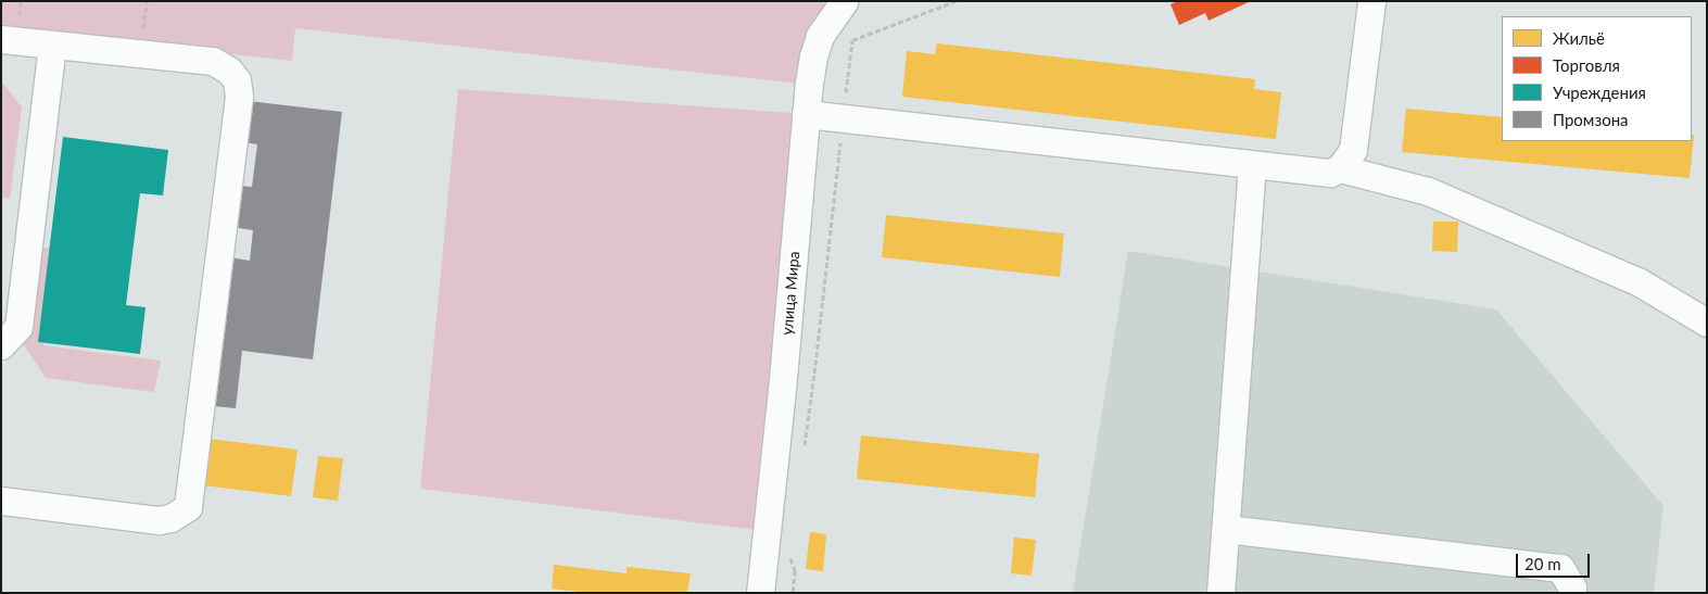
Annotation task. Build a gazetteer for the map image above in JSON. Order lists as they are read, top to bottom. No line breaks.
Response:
{"streets":{"street":["улица Мира"]},"legend":["Жильё","Торговля","Учреждения","Промзона"],"scale_bar":"20 m"}
